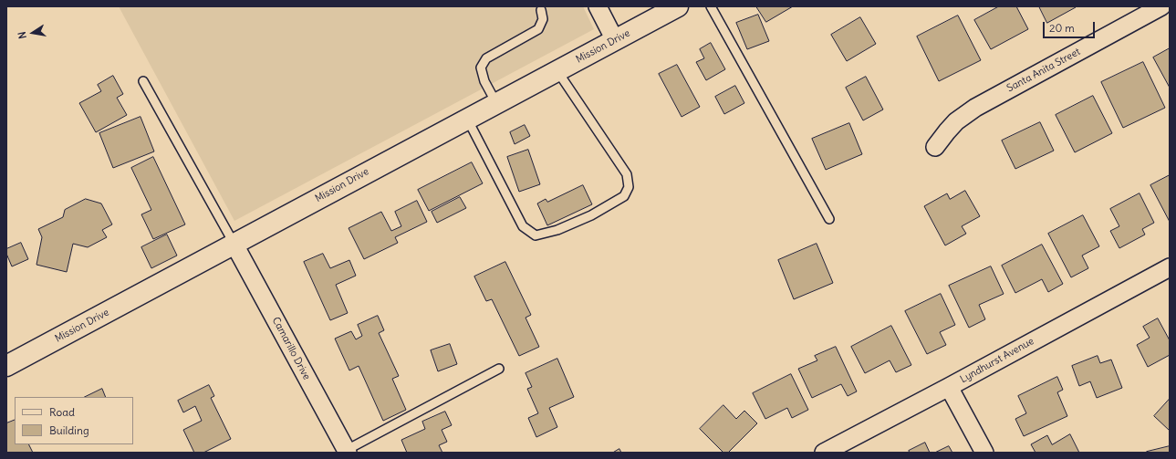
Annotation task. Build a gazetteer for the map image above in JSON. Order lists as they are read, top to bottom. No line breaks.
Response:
{"streets":{"street":["Mission Drive","Santa Anita Street","Camarillo Drive","Lyndhurst Avenue"]},"crossings":[["Mission Drive","Camarillo Drive"]],"legend":["Road","Building"],"scale_bar":"20 m","north":"left"}
